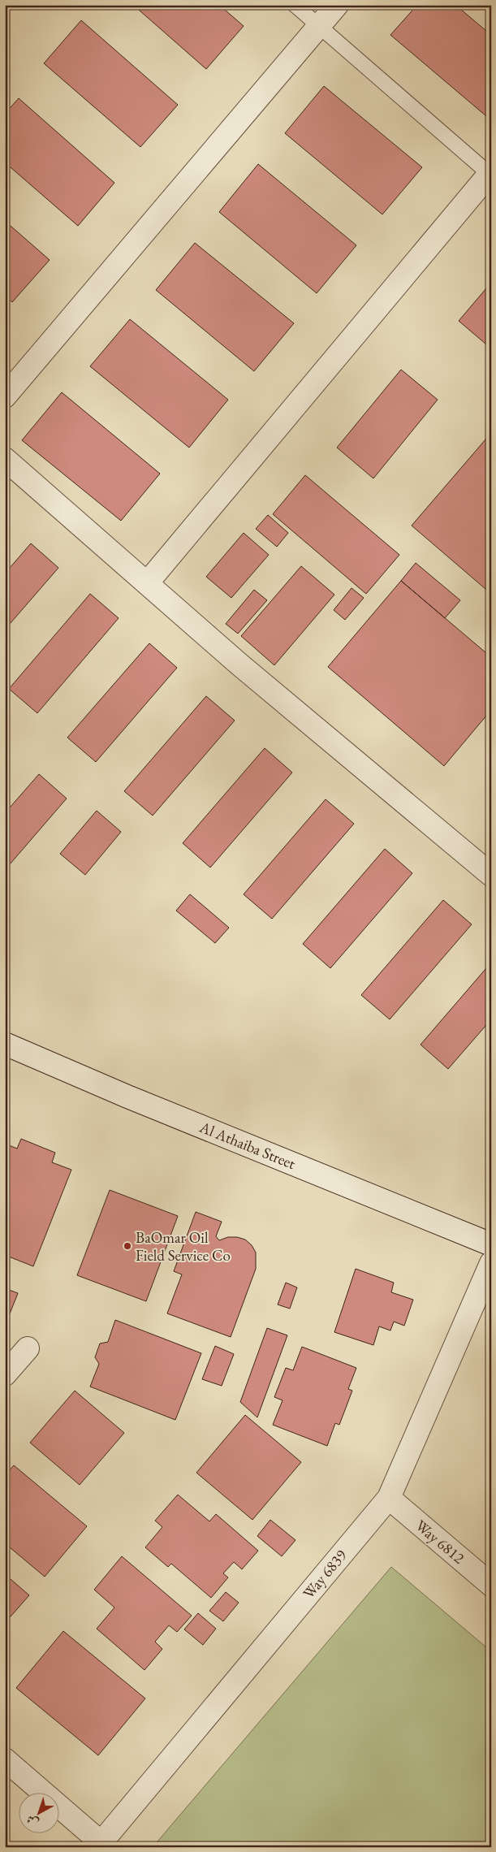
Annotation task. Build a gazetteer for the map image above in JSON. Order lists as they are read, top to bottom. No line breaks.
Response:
{"streets":{"street":["Al Athaiba Street","Way 6812","Way 6839"]},"crossings":[["Way 6812","Way 6839"]],"places":["BaOmar Oil Field Service Co"],"north":"bottom left"}
